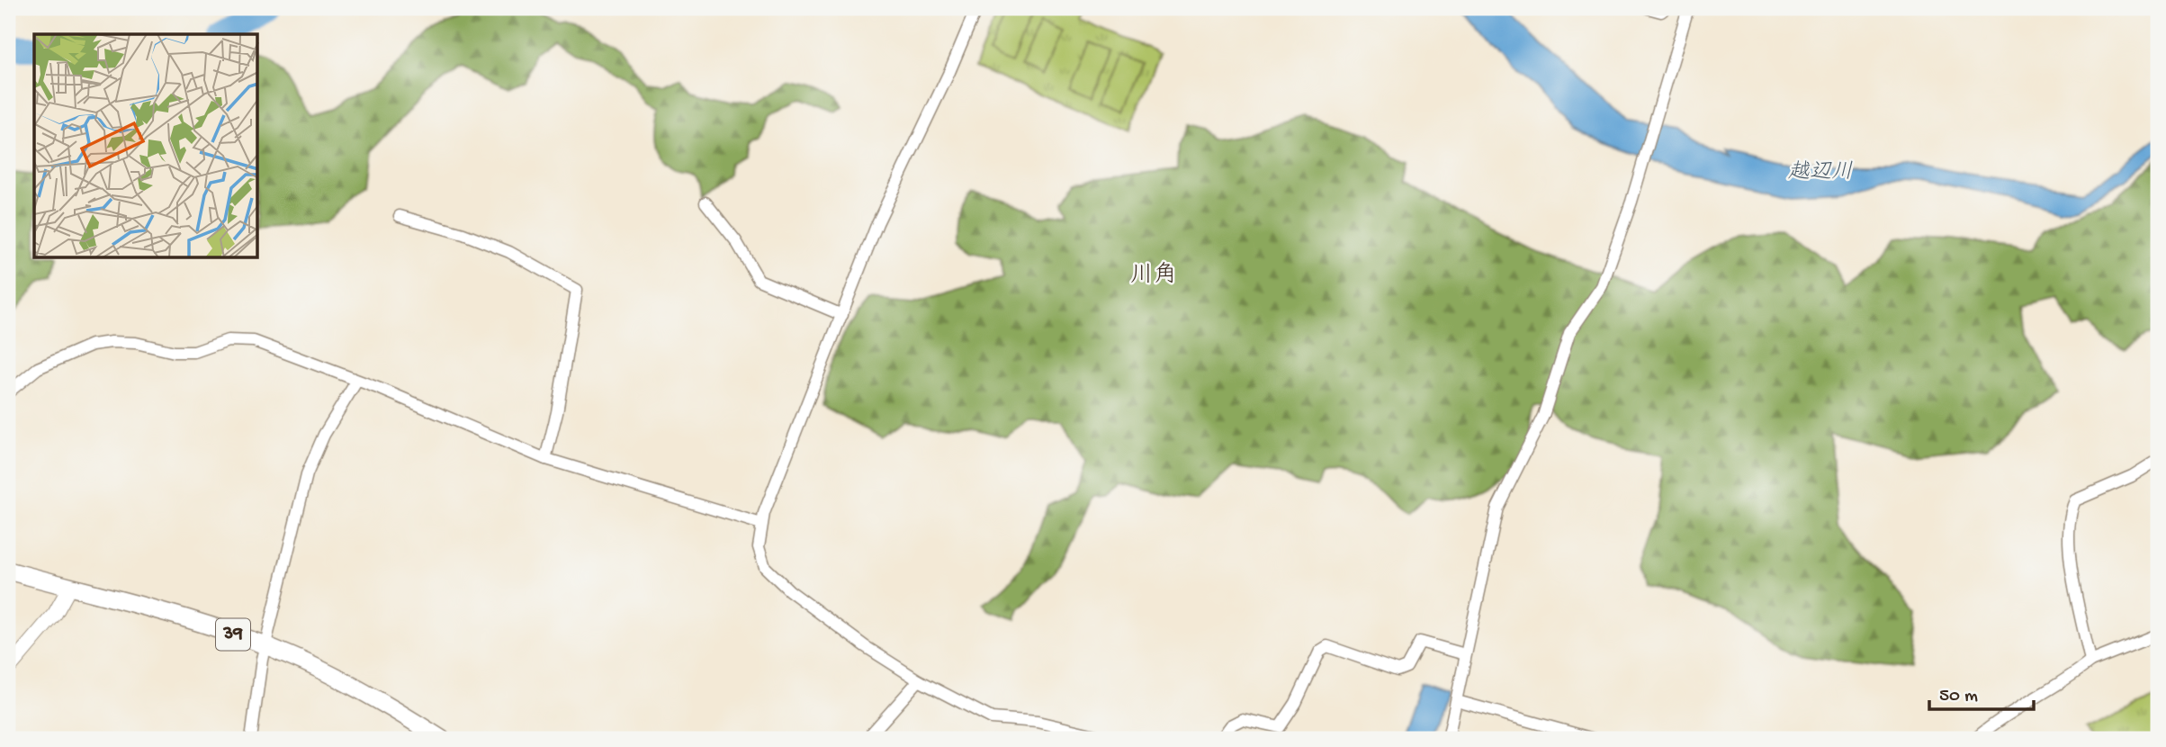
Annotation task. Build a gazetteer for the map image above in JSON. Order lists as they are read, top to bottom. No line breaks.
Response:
{"streets":{"main road":["39"]},"districts":["川角"],"water":["越辺川"],"scale_bar":"50 m"}
